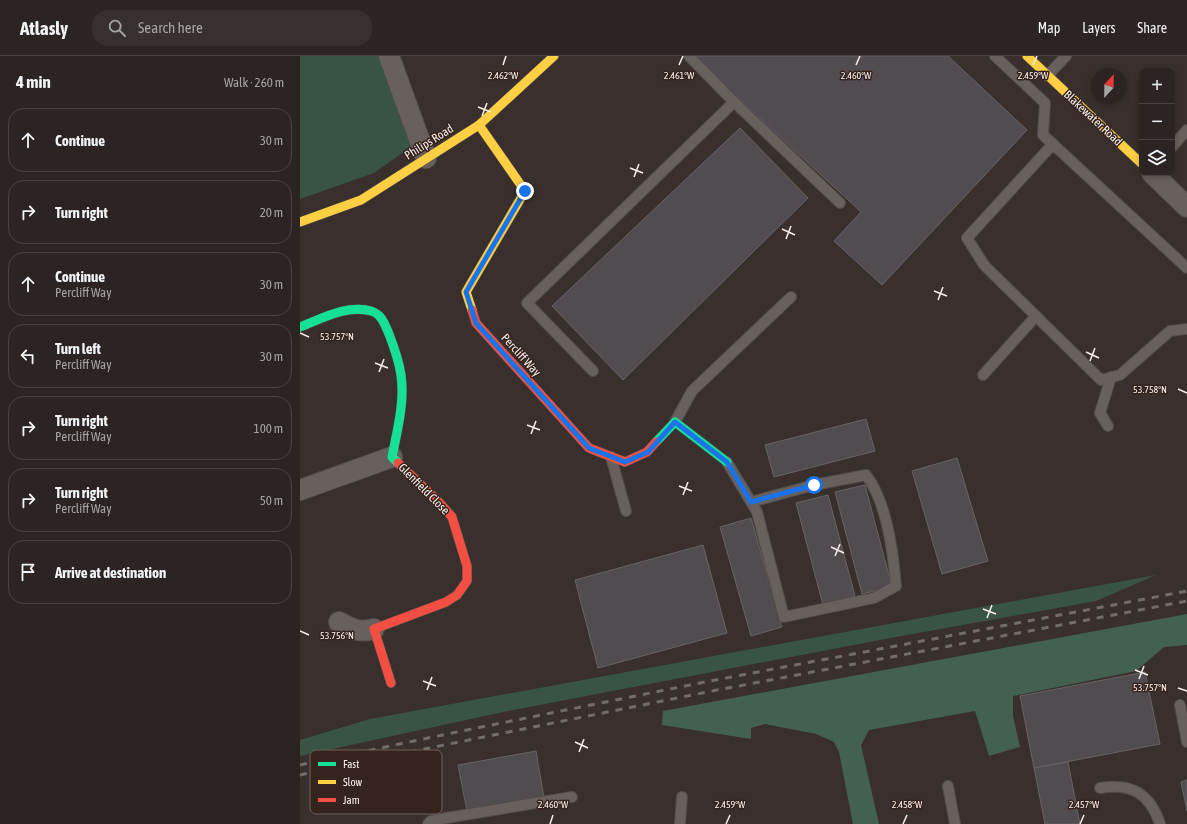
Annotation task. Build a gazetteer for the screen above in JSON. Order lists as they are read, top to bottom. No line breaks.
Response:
{"streets":{"street":["Blakewater Road","Philips Road","Percliff Way","Glenfield Close"]},"crossings":[["Philips Road","Percliff Way"]],"legend":["Fast","Slow","Jam"],"north":"top","page":{"header":"Atlasly","search":"Search here","nav":["Map","Layers","Share"],"heading":["4 min","Walk · 260 m"],"map_buttons":["+","−"],"list":[["Continue","30 m"],["Turn right","20 m"],["Continue","Percliff Way","30 m"],["Turn left","Percliff Way","30 m"],["Turn right","Percliff Way","100 m"],["Turn right","Percliff Way","50 m"],"Arrive at destination"]},"coordinates":["2.462°W","2.461°W","2.460°W","2.459°W","53.757°N","53.758°N","53.756°N","2.458°W","2.457°W"]}
